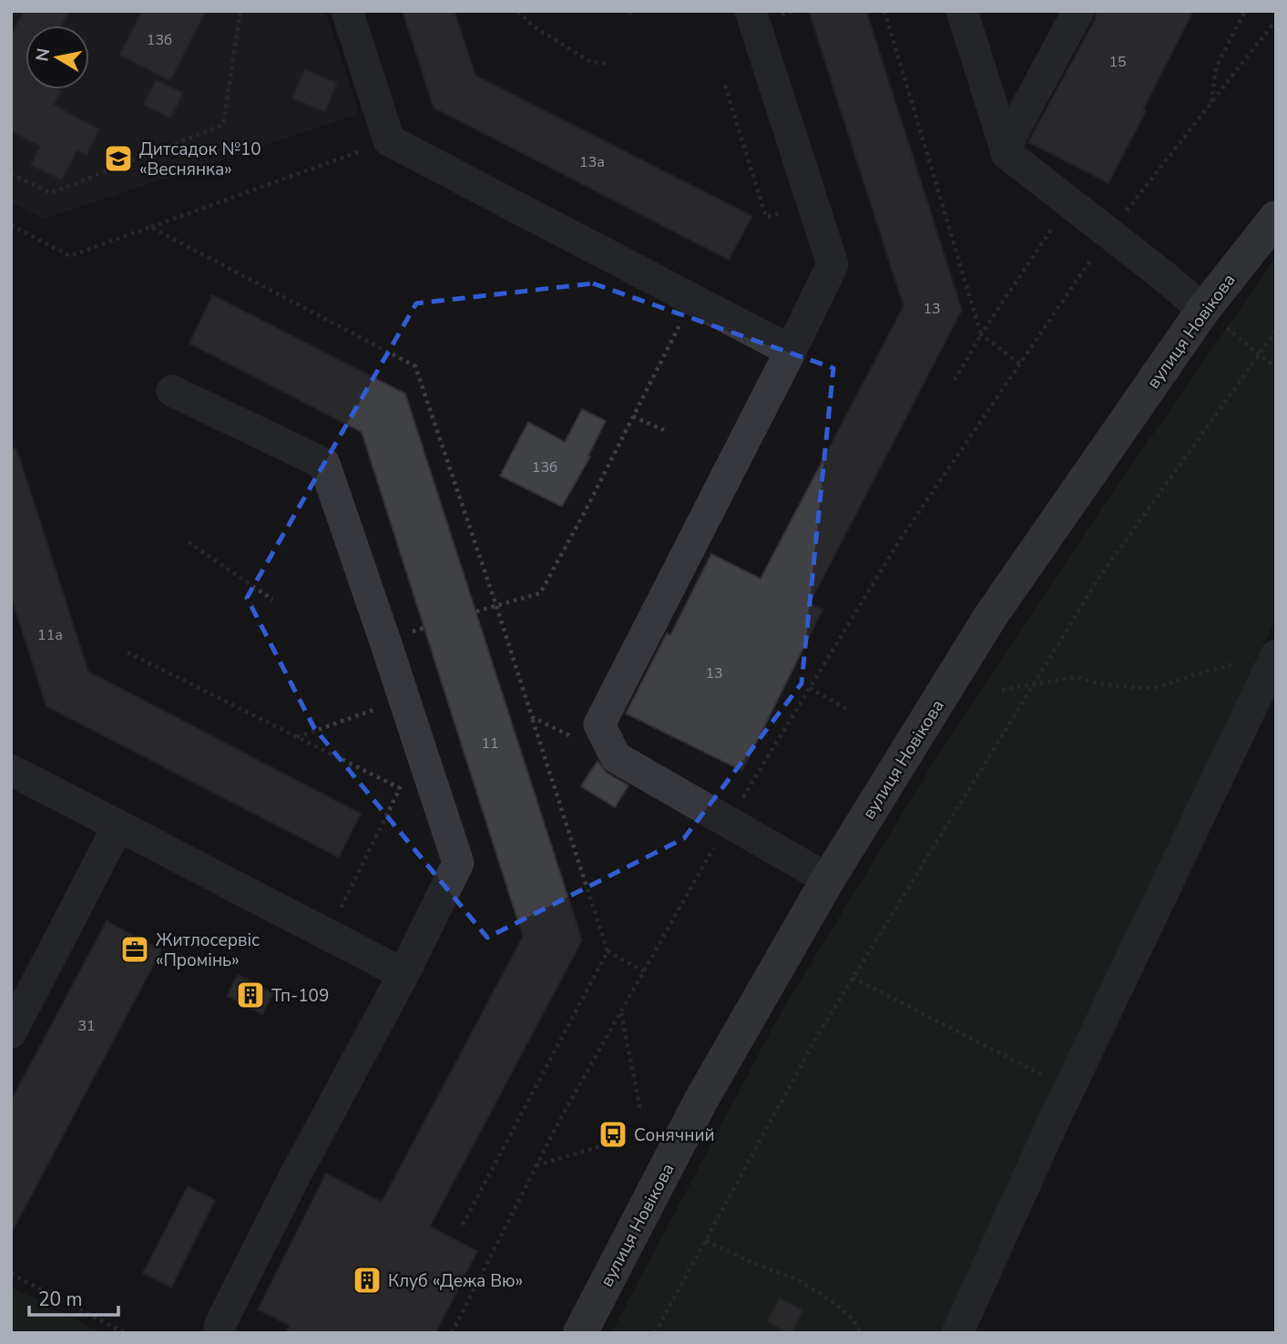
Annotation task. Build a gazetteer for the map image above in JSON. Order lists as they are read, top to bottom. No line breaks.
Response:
{"streets":{"main road":["вулиця Новікова"]},"places":{"school or university":["Дитсадок №10 «Веснянка»"],"office":["Житлосервіс «Промінь»"],"building":["Тп-109","Клуб «Дежа Вю»"],"bus stop":["Сонячний"]},"house_numbers":["13б","15","13а","13","13б","11а","13","11","31"],"scale_bar":"20 m","north":"left"}
